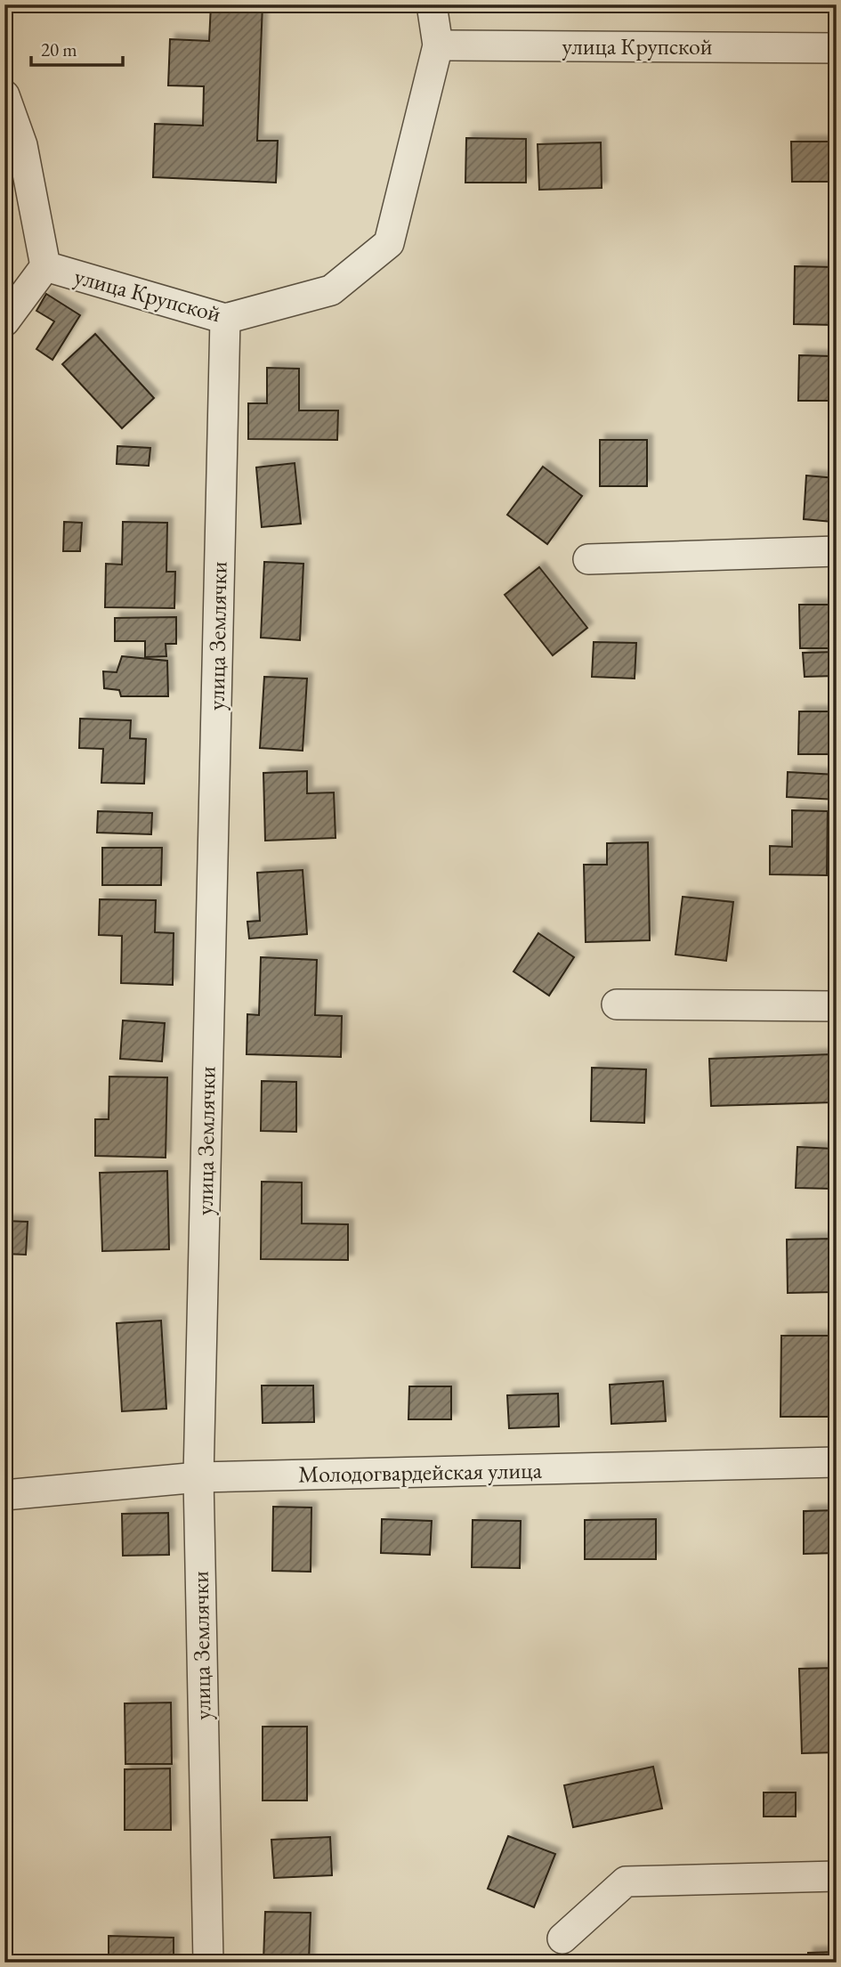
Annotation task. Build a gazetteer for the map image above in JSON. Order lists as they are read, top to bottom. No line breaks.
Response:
{"streets":{"street":["улица Крупской","улица Землячки","Молодогвардейская улица"]},"crossings":[["улица Крупской","улица Землячки"],["улица Землячки","Молодогвардейская улица"]],"scale_bar":"20 m"}
